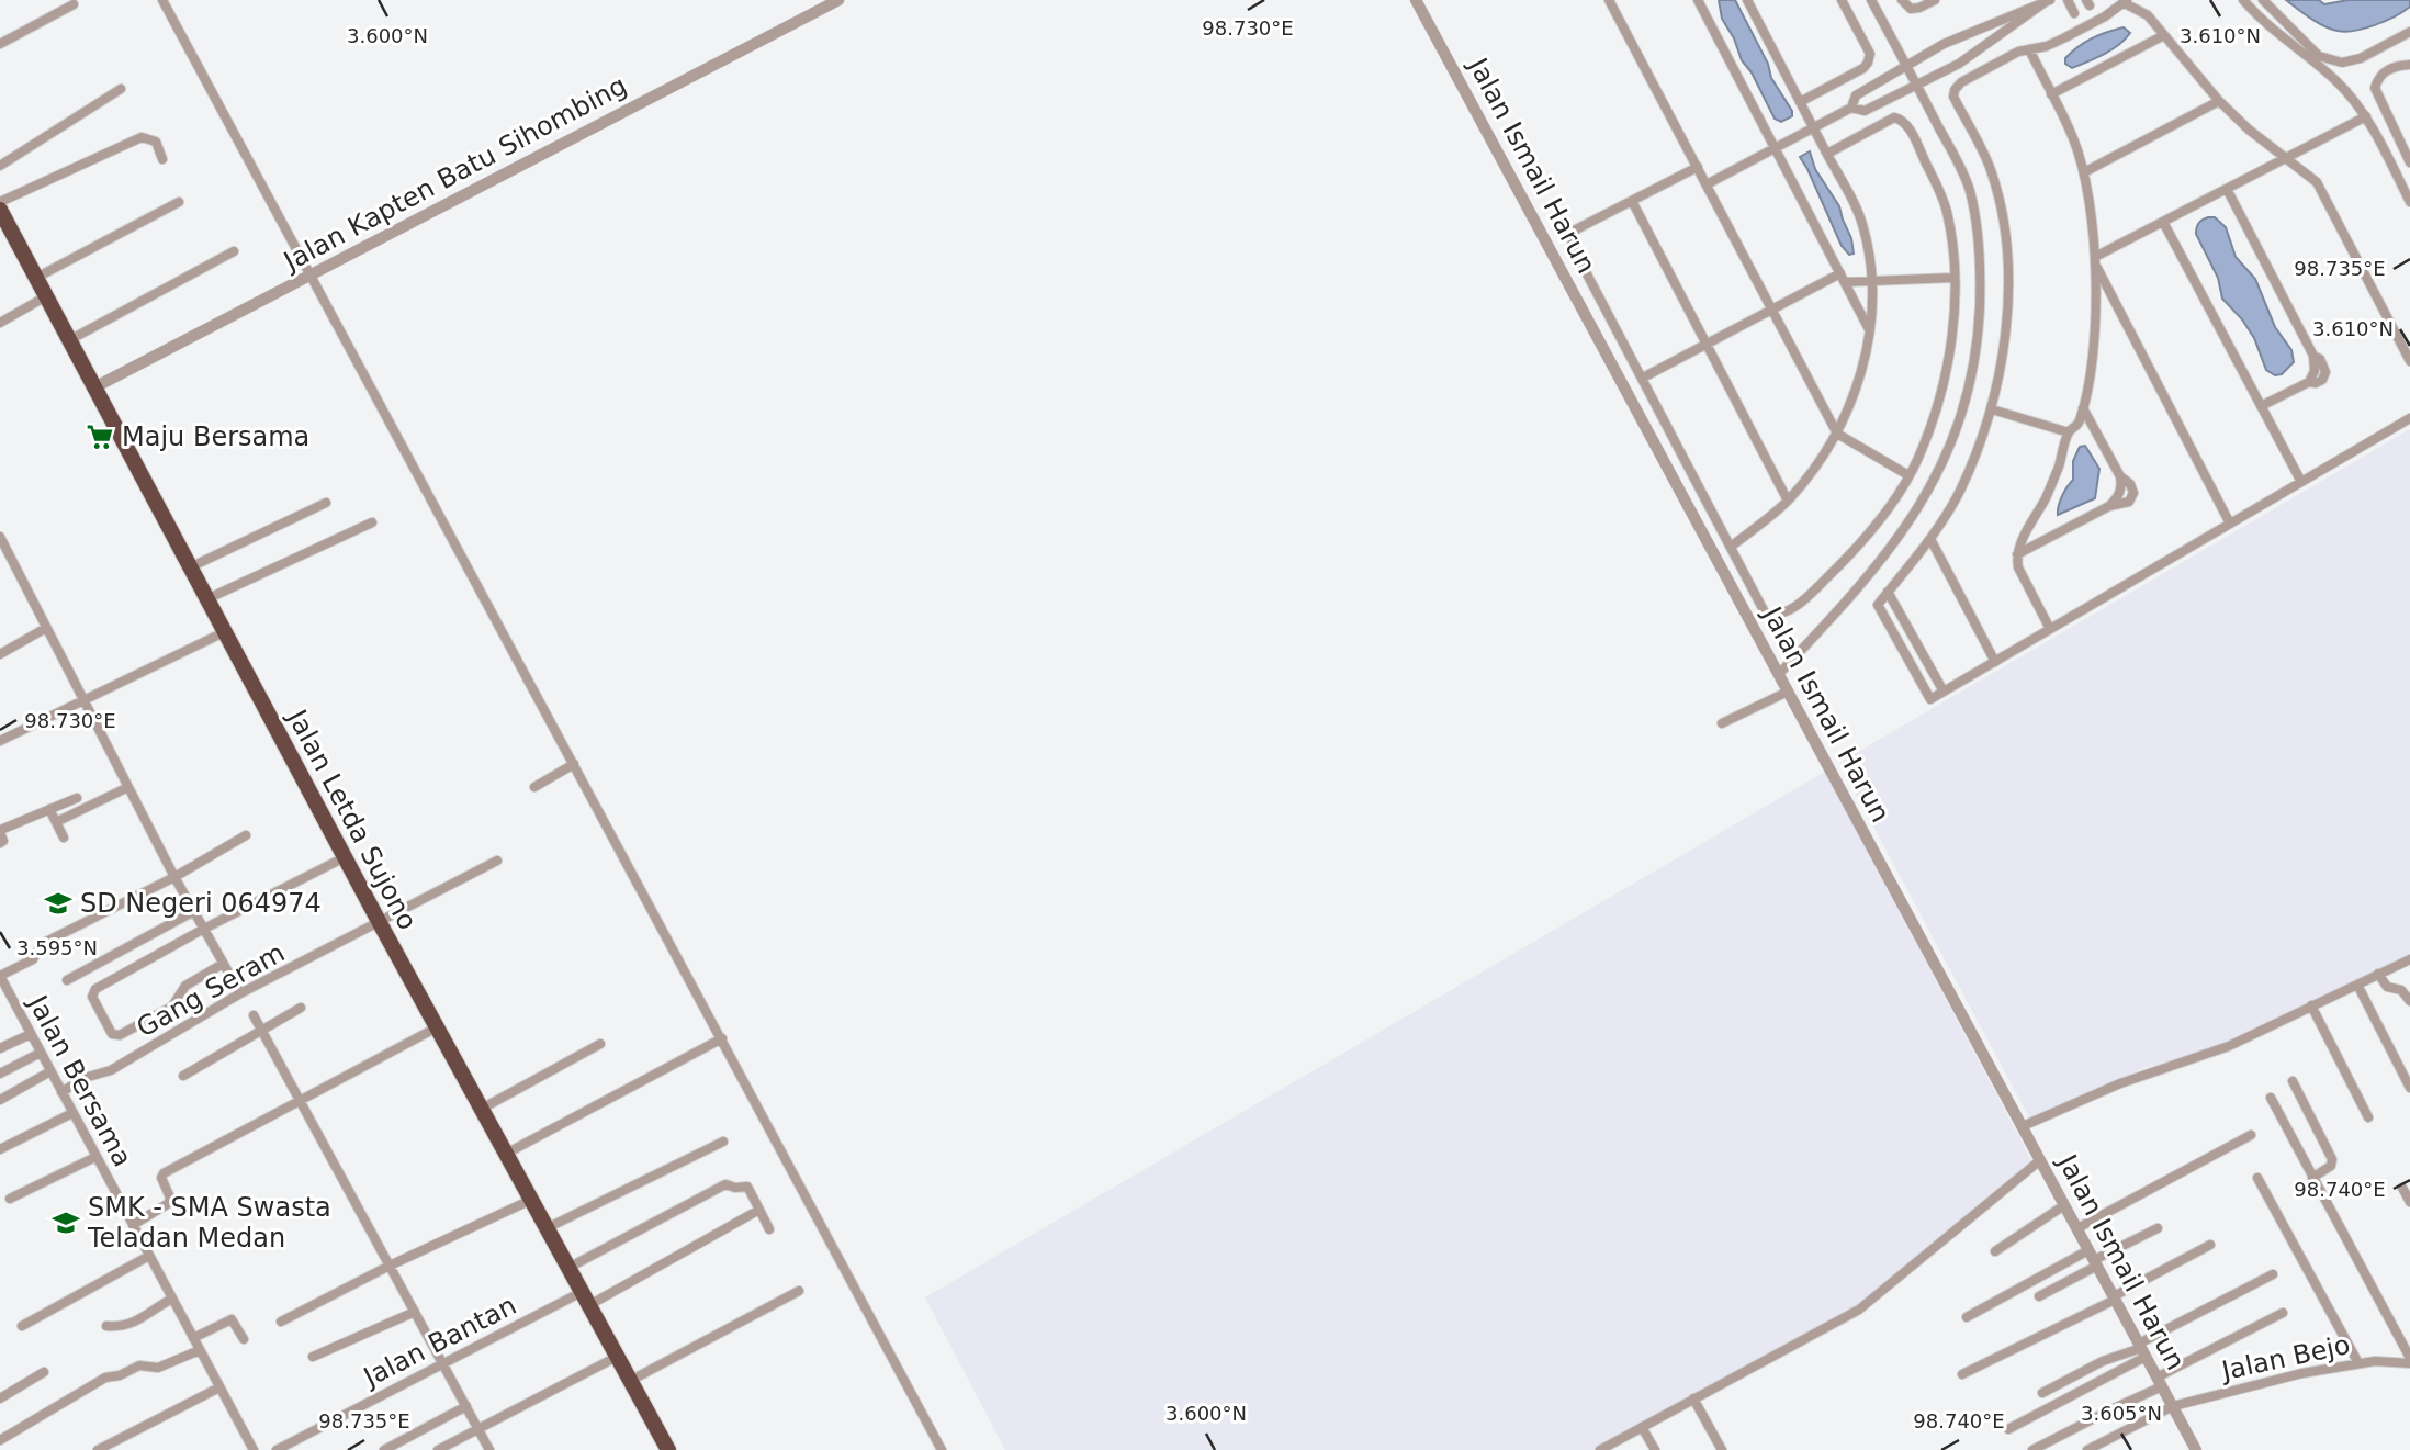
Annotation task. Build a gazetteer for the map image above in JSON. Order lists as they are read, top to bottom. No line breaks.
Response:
{"streets":{"highway":["Jalan Letda Sujono"],"street":["Jalan Ismail Harun","Jalan Kapten Batu Sihombing","Gang Seram","Jalan Bersama","Jalan Bantan","Jalan Bejo"]},"crossings":[["Jalan Ismail Harun","Jalan Bejo"],["Jalan Kapten Batu Sihombing","Jalan Letda Sujono"],["Jalan Letda Sujono","Gang Seram"],["Jalan Letda Sujono","Jalan Bantan"],["Gang Seram","Jalan Bersama"]],"places":{"supermarket":["Maju Bersama"],"school or university":["SD Negeri 064974","SMK - SMA Swasta Teladan Medan"]},"coordinates":["98.730°E","3.600°N","3.610°N","98.735°E","3.595°N","98.740°E","3.605°N"]}
